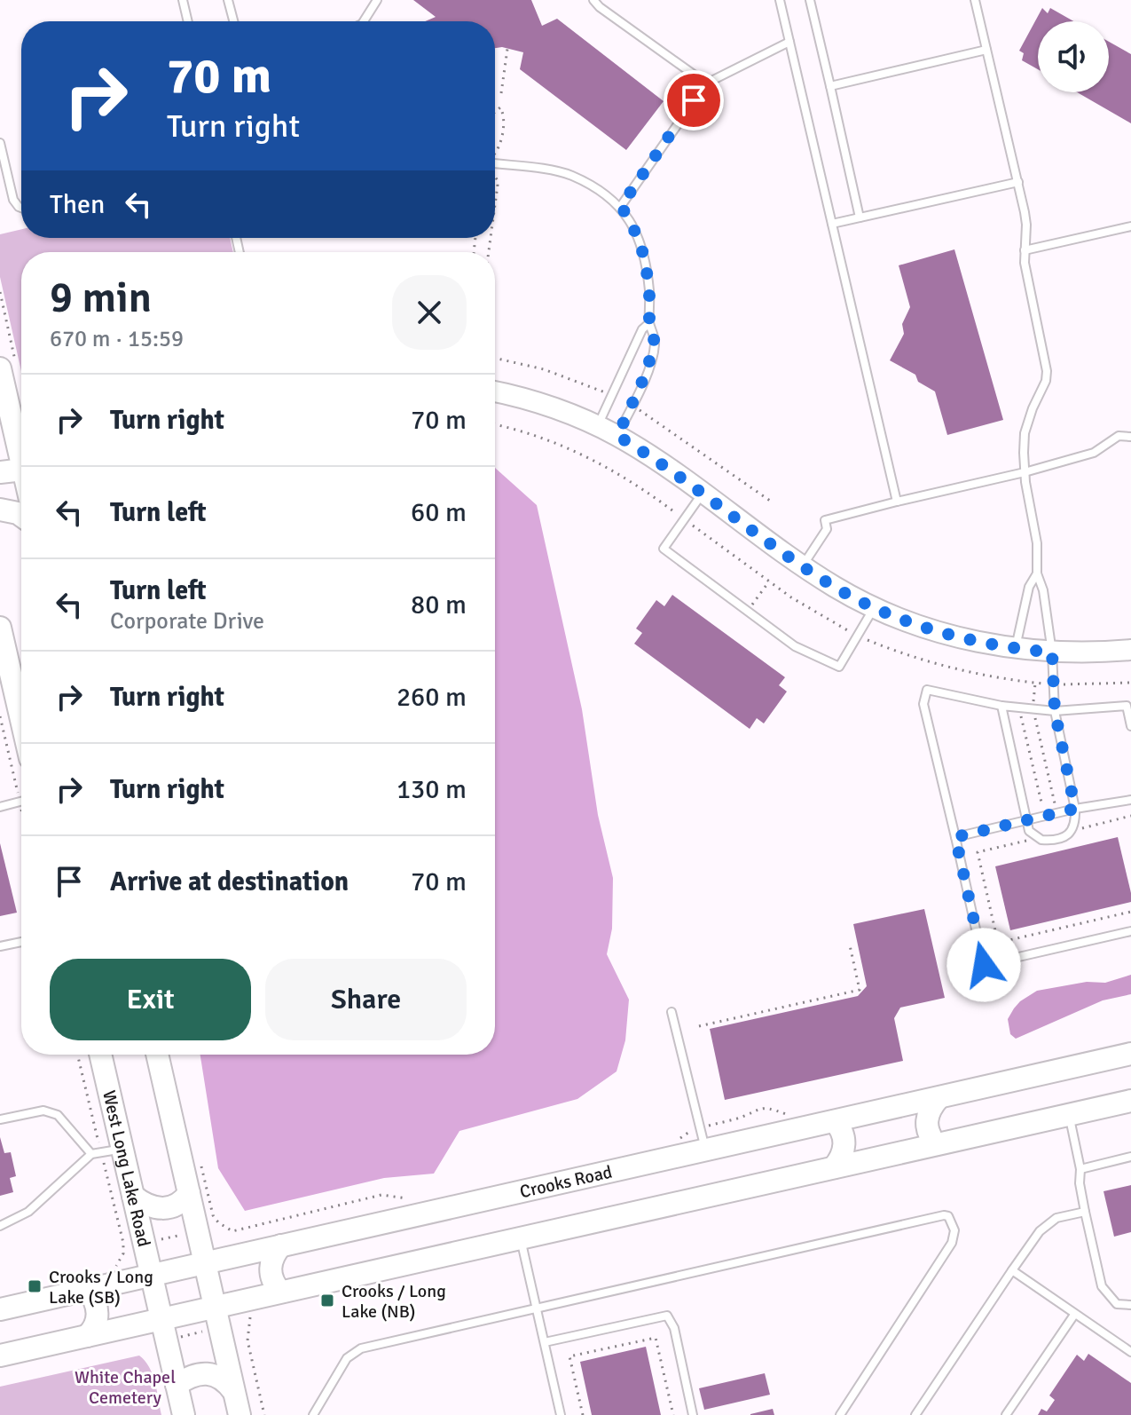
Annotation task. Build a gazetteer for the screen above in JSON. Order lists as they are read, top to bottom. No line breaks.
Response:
{"streets":{"main road":["West Long Lake Road","Crooks Road"]},"crossings":[["West Long Lake Road","Crooks Road"]],"parks":["White Chapel Cemetery"],"places":{"transit":["Crooks / Long Lake (SB)","Crooks / Long Lake (NB)"]},"page":{"turn":["70 m","Turn right"],"then":"Then","heading":["9 min","670 m · 15:59"],"list":[{"name":"Turn right","value":"70 m"},{"name":"Turn left","value":"60 m"},{"name":"Turn left","note":"Corporate Drive","value":"80 m"},{"name":"Turn right","value":"260 m"},{"name":"Turn right","value":"130 m"},{"name":"Arrive at destination","value":"70 m"}],"buttons":["Exit","Share"]}}
